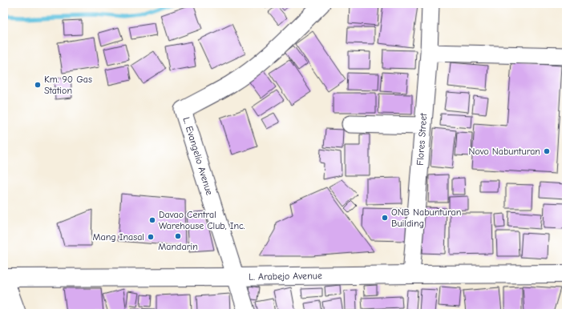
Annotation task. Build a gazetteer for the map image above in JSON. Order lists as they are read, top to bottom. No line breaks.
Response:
{"streets":{"main road":["L. Arabejo Avenue"],"street":["Flores Street","L. Evangelio Avenue"]},"crossings":[["Flores Street","L. Arabejo Avenue"],["L. Evangelio Avenue","L. Arabejo Avenue"]],"places":["Km. 90 Gas Station","Novo Nabunturan","ONB Nabunturan Building","Davao Central Warehouse Club, Inc.","Mandarin","Mang Inasal"]}
